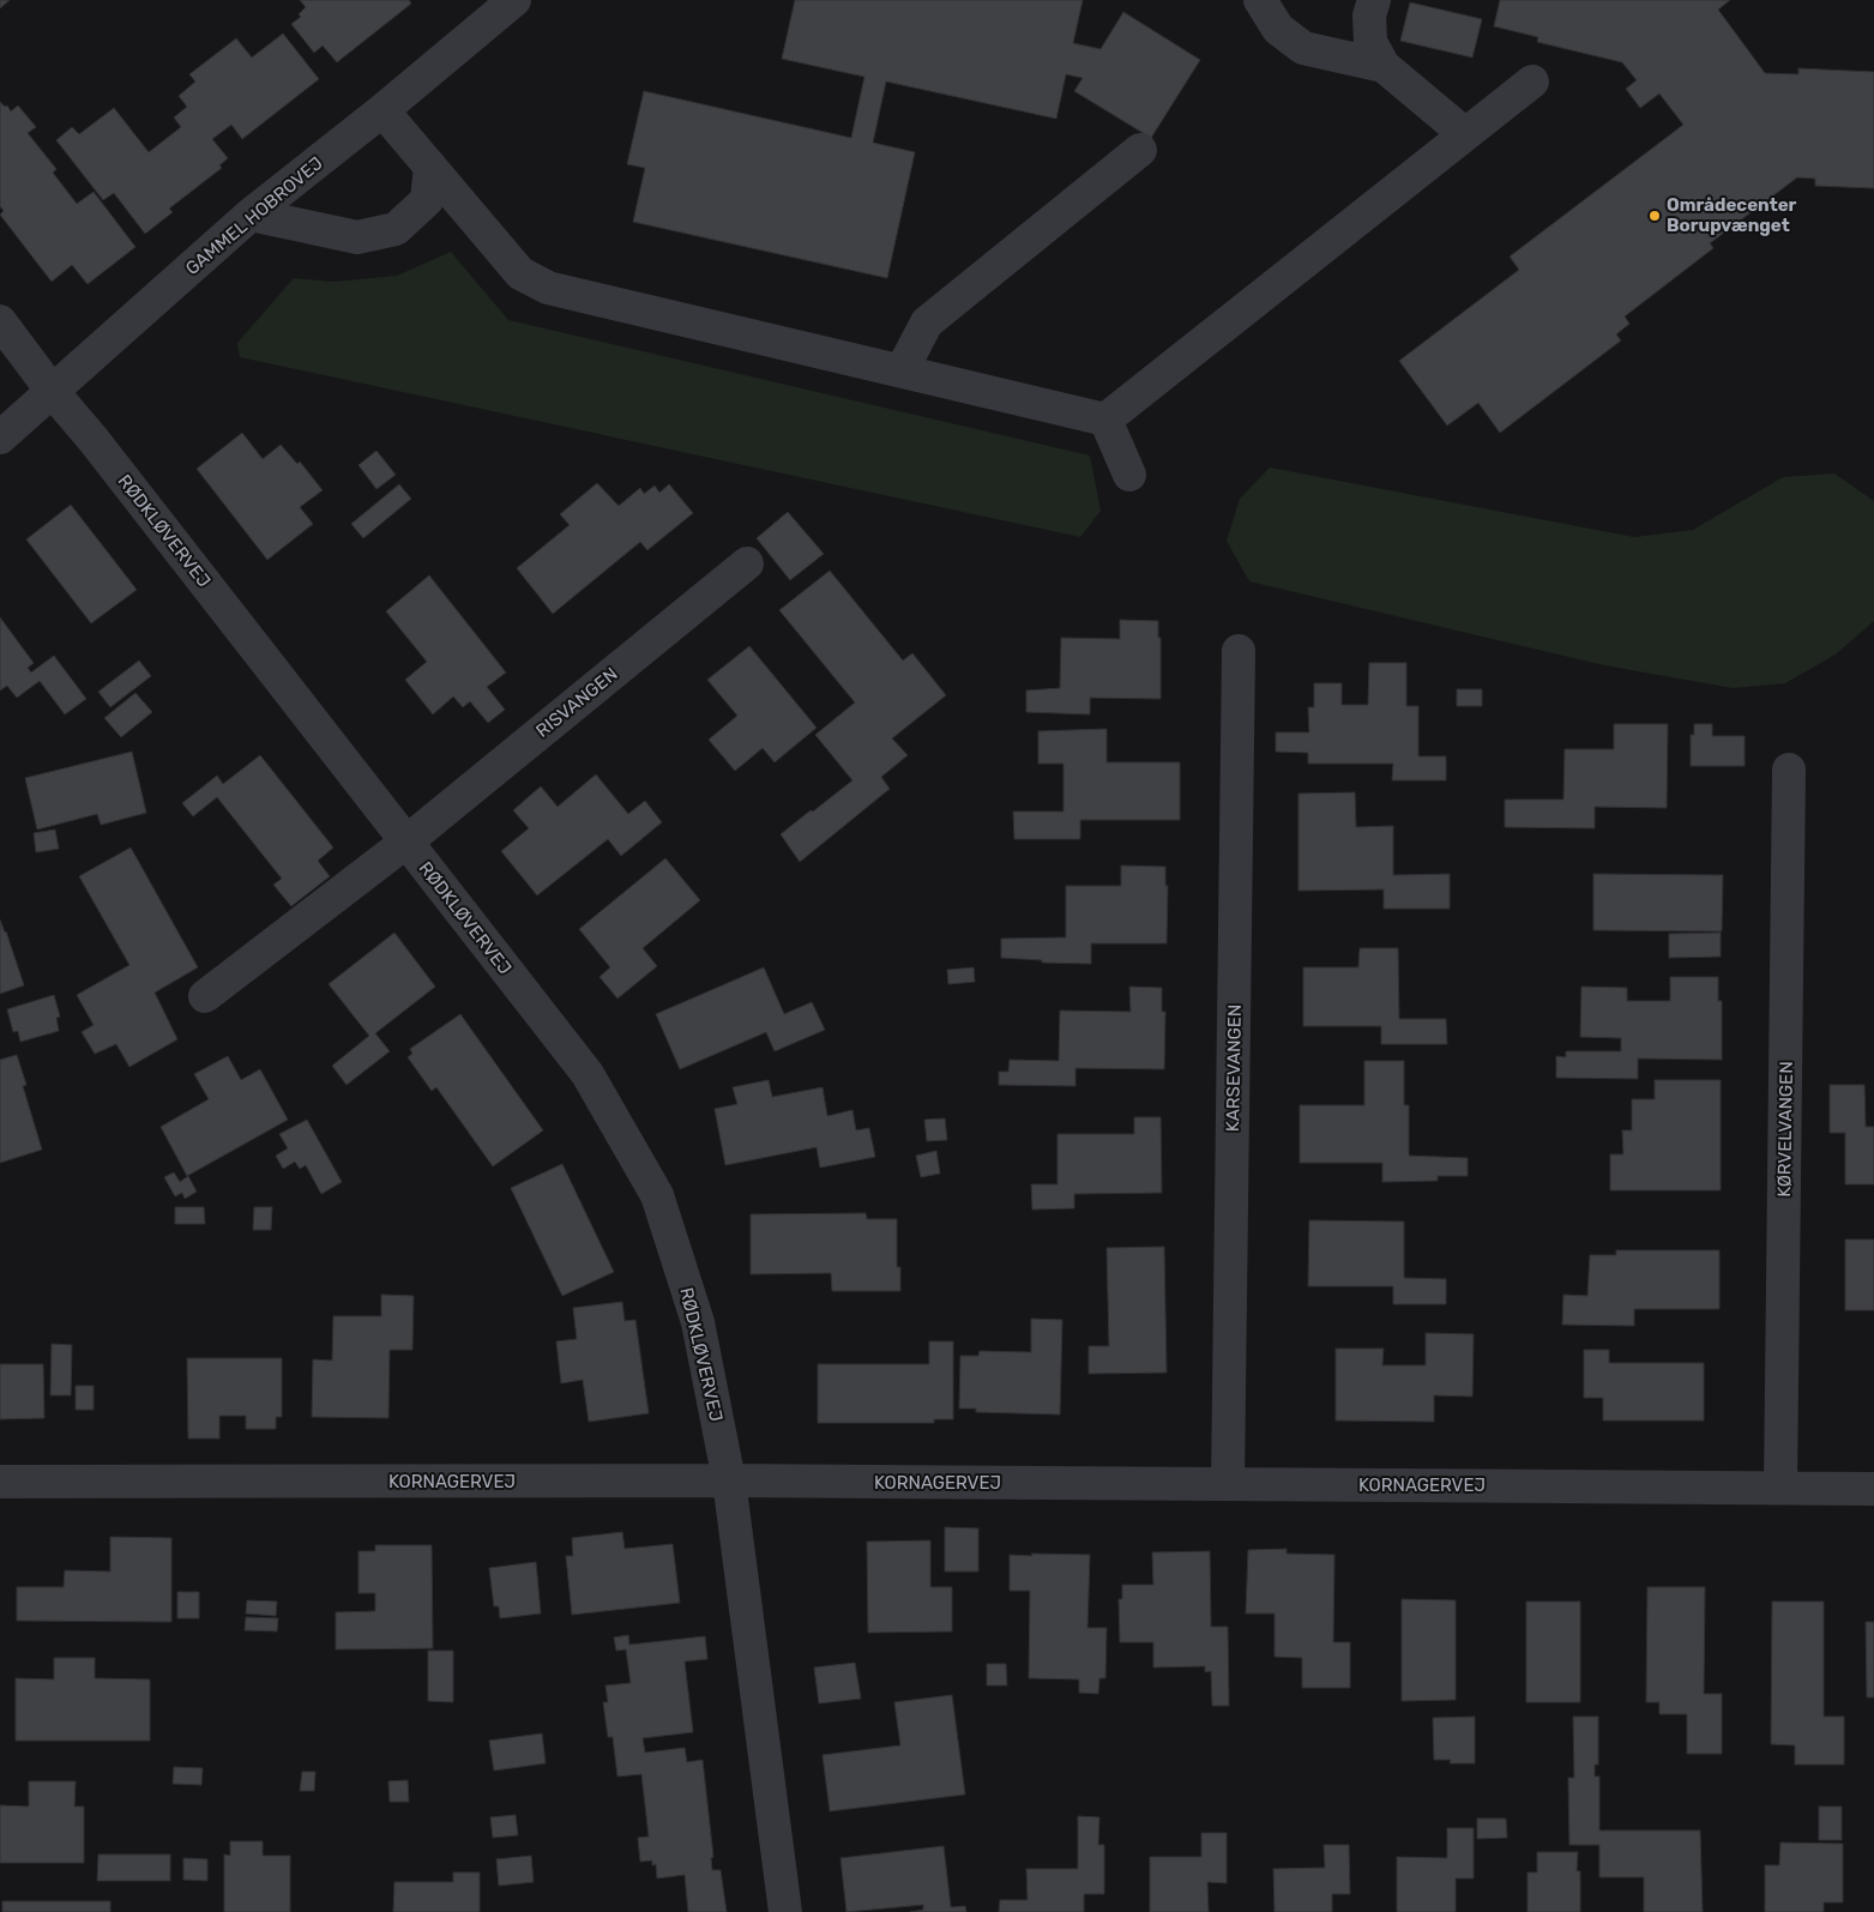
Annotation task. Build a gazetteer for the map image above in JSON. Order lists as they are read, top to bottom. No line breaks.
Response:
{"streets":{"street":["GAMMEL HOBROVEJ","RØDKLØVERVEJ","RISVANGEN","KARSEVANGEN","KØRVELVANGEN","KORNAGERVEJ"]},"crossings":[["GAMMEL HOBROVEJ","RØDKLØVERVEJ"],["RØDKLØVERVEJ","RISVANGEN"],["RØDKLØVERVEJ","KORNAGERVEJ"],["KARSEVANGEN","KORNAGERVEJ"],["KØRVELVANGEN","KORNAGERVEJ"]],"places":["Områdecenter Borupvænget"]}
